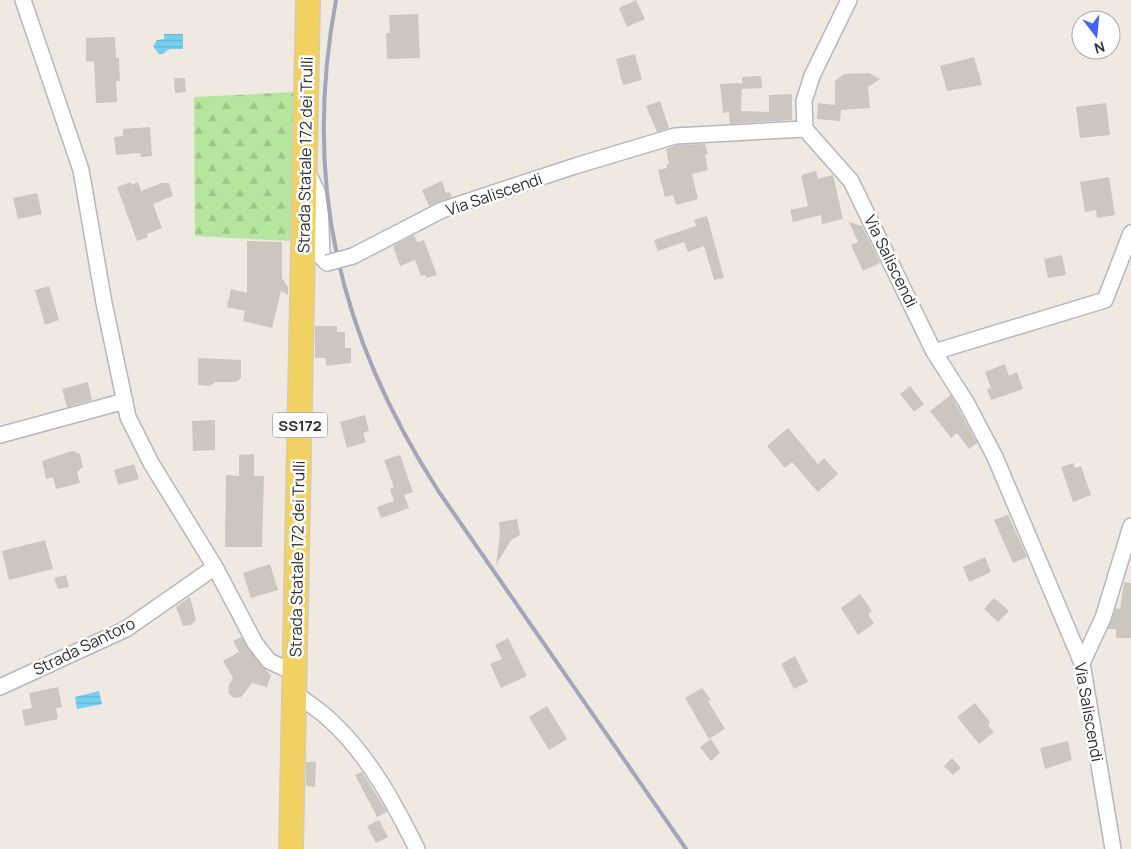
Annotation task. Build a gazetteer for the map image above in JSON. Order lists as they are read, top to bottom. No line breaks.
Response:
{"streets":{"main road":["Strada Statale 172 dei Trulli","SS172"],"street":["Via Saliscendi","Strada Santoro"]},"crossings":[["Strada Statale 172 dei Trulli","Via Saliscendi"]],"north":"bottom"}
